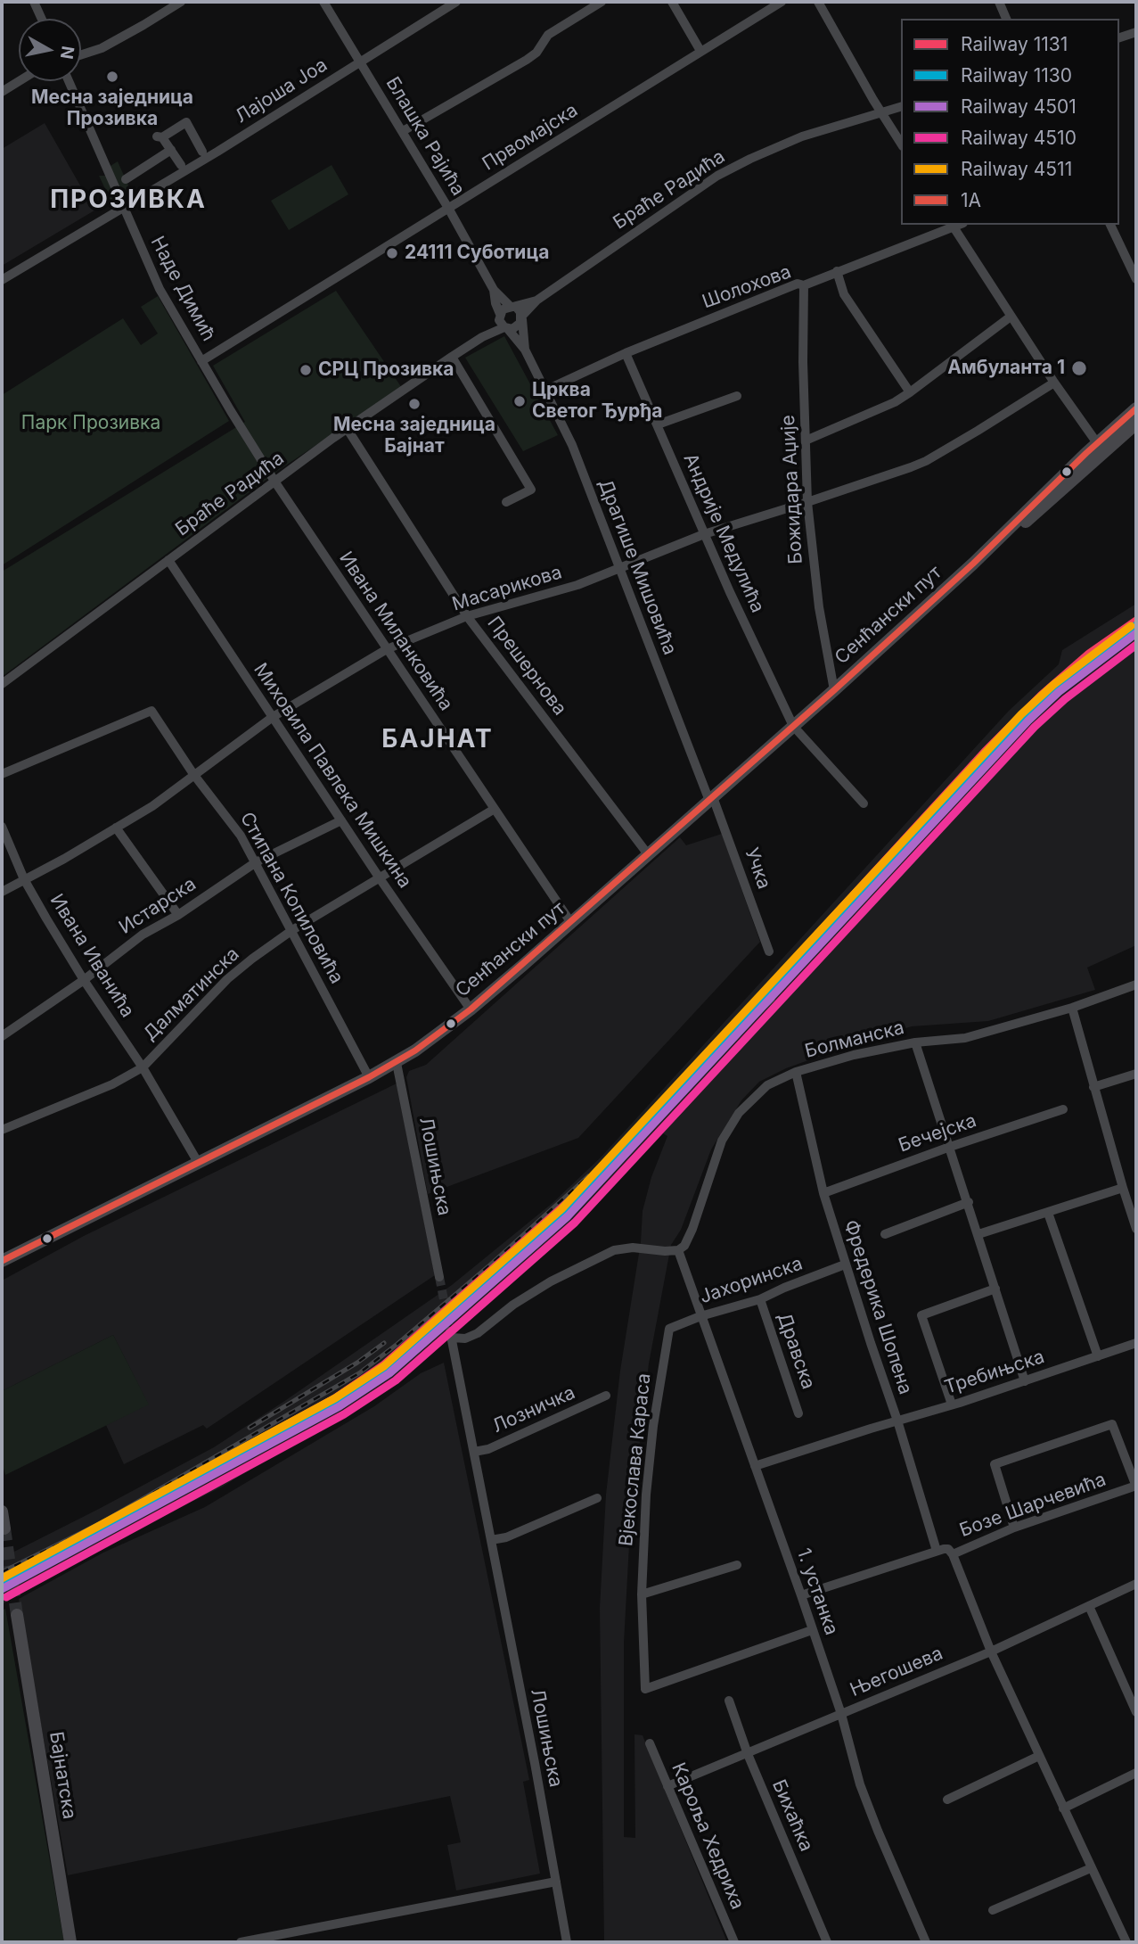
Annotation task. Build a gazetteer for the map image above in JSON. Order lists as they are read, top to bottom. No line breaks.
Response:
{"streets":{"main road":["Сенћански пут","Бајнатска"],"street":["Лајоша Јоа","Блашка Рајића","Првомајска","Браће Радића","Шолохова","Наде Димић","Божидара Аџије","Андрије Медулића","Драгише Мишовића","Масарикова","Ивана Миланковића","Прешернова","Миховила Павлека Мишкина","Учка","Стипана Копиловића","Истарска","Ивана Иванића","Далматинска","Болманска","Бечејска","Лошињска","Јахоринска","Фредерика Шопена","Дравска","Требињска","Лозничка","Вјекослава Караса","Бозе Шарчевића","1. устанка","Његошева","Бихаћка","Кароља Хедриха"]},"crossings":[["Лајоша Јоа","Блашка Рајића"],["Лајоша Јоа","Наде Димић"],["Блашка Рајића","Првомајска"],["Блашка Рајића","Браће Радића"],["Блашка Рајића","Драгише Мишовића"],["Првомајска","Наде Димић"],["Браће Радића","Наде Димић"],["Браће Радића","Драгише Мишовића"],["Браће Радића","Ивана Миланковића"],["Браће Радића","Прешернова"],["Браће Радића","Миховила Павлека Мишкина"],["Шолохова","Божидара Аџије"],["Шолохова","Андрије Медулића"],["Шолохова","Драгише Мишовића"],["Наде Димић","Ивана Миланковића"],["Божидара Аџије","Масарикова"],["Божидара Аџије","Сенћански пут"],["Андрије Медулића","Масарикова"],["Андрије Медулића","Сенћански пут"],["Драгише Мишовића","Масарикова"],["Драгише Мишовића","Сенћански пут"],["Драгише Мишовића","Учка"],["Масарикова","Ивана Миланковића"],["Масарикова","Прешернова"],["Масарикова","Миховила Павлека Мишкина"],["Масарикова","Стипана Копиловића"],["Масарикова","Ивана Иванића"],["Сенћански пут","Ивана Миланковића"],["Сенћански пут","Прешернова"],["Сенћански пут","Миховила Павлека Мишкина"],["Сенћански пут","Учка"],["Сенћански пут","Стипана Копиловића"],["Сенћански пут","Ивана Иванића"],["Сенћански пут","Лошињска"],["Ивана Миланковића","Далматинска"],["Миховила Павлека Мишкина","Истарска"],["Миховила Павлека Мишкина","Далматинска"],["Стипана Копиловића","Истарска"],["Стипана Копиловића","Далматинска"],["Истарска","Ивана Иванића"],["Ивана Иванића","Далматинска"],["Болманска","Лошињска"],["Болманска","Фредерика Шопена"],["Болманска","1. устанка"],["Бечејска","Фредерика Шопена"],["Лошињска","Лозничка"],["Лошињска","1. устанка"],["Јахоринска","Фредерика Шопена"],["Јахоринска","Дравска"],["Јахоринска","Вјекослава Караса"],["Јахоринска","1. устанка"],["Фредерика Шопена","Требињска"],["Фредерика Шопена","Бозе Шарчевића"],["Требињска","1. устанка"],["Вјекослава Караса","1. устанка"],["1. устанка","Његошева"],["Његошева","Бихаћка"],["Његошева","Кароља Хедриха"]],"districts":["ПРОЗИВКА","БАЈНАТ"],"parks":["Парк Прозивка"],"places":["Месна заједница Прозивка","24111 Суботица","Амбуланта 1","СРЦ Прозивка","Црква Светог Ђурђа","Месна заједница Бајнат"],"lines":["transit line 1A","rail line 1131","rail line 1130","rail line 4511","rail line 4501","rail line 4510"],"legend":["Railway 1131","Railway 1130","Railway 4501","Railway 4510","Railway 4511","1A"],"north":"right"}
